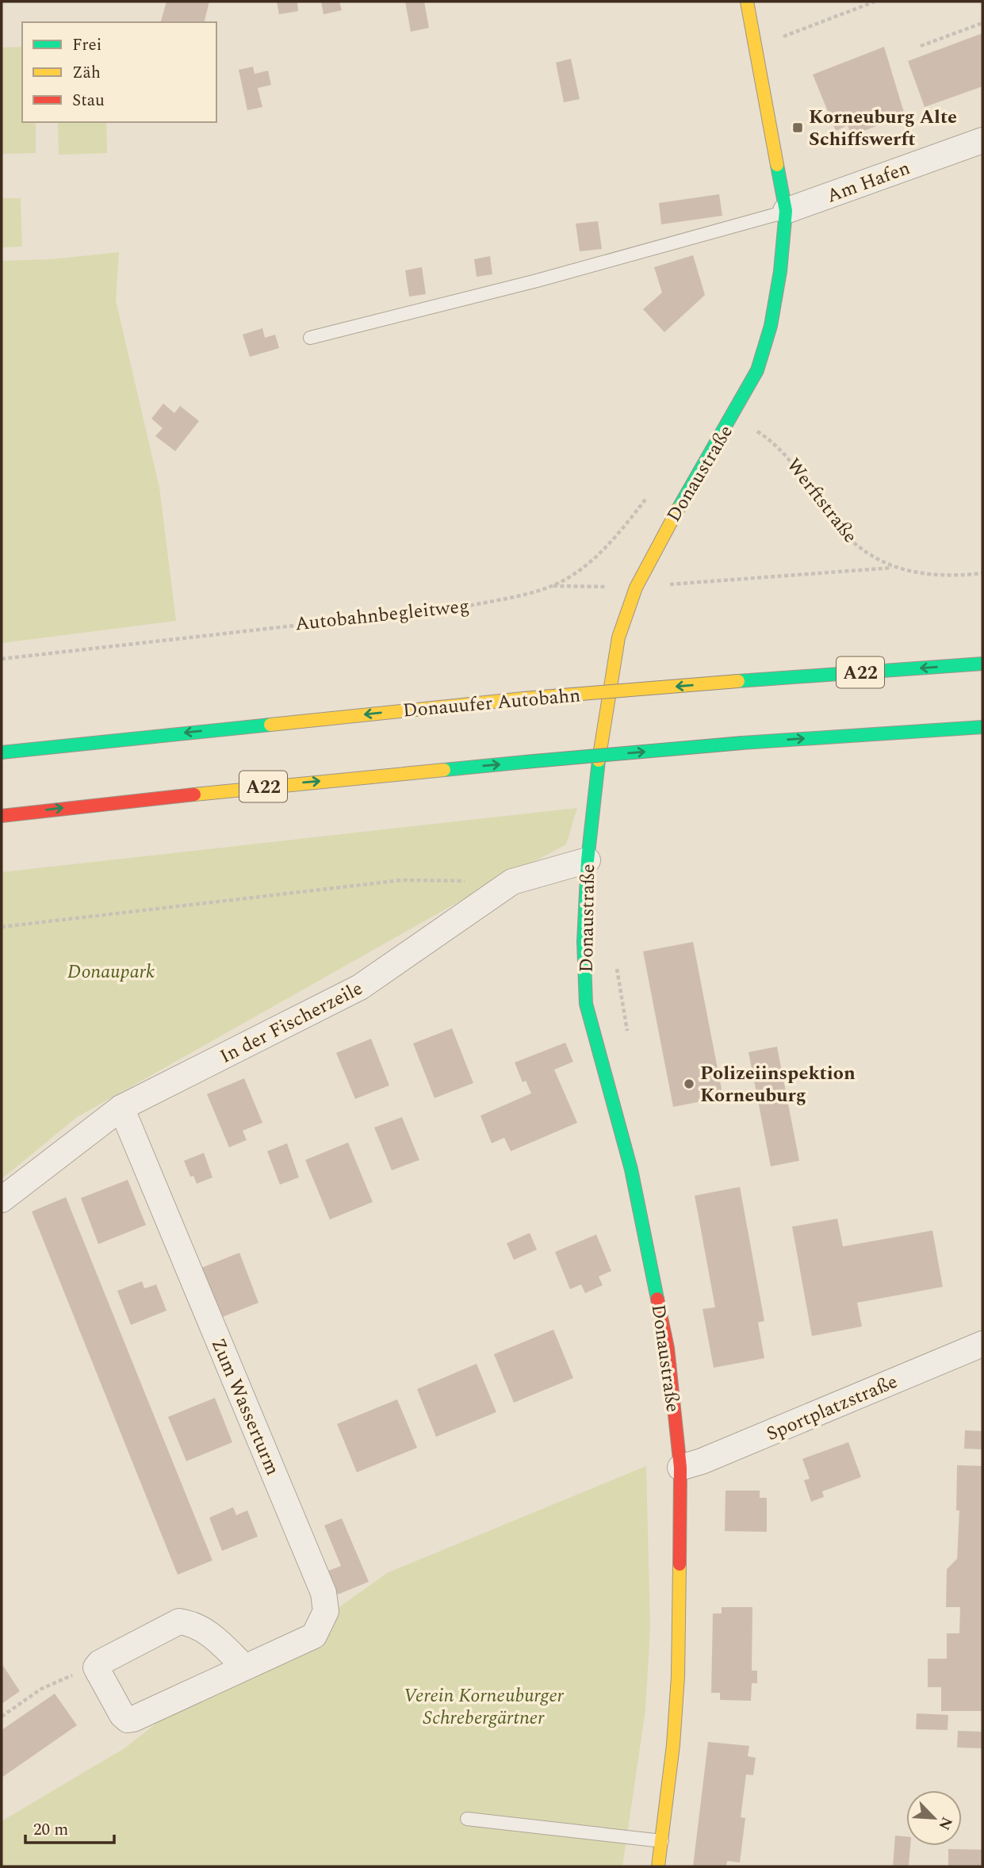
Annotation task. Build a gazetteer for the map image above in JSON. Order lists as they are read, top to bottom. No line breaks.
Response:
{"streets":{"main road":["Donaustraße","A22","Donauufer Autobahn"],"street":["Am Hafen","In der Fischerzeile","Zum Wasserturm","Sportplatzstraße"],"path":["Werftstraße","Autobahnbegleitweg"]},"crossings":[["Am Hafen","Donaustraße"],["Donaustraße","Werftstraße"],["Donaustraße","In der Fischerzeile"],["Donaustraße","Sportplatzstraße"],["In der Fischerzeile","Zum Wasserturm"]],"parks":["Donaupark","Verein Korneuburger Schrebergärtner"],"places":{"transit":["Korneuburg Alte Schiffswerft"],"other":["Polizeiinspektion Korneuburg"]},"legend":["Frei","Zäh","Stau"],"scale_bar":"20 m","north":"bottom right"}
